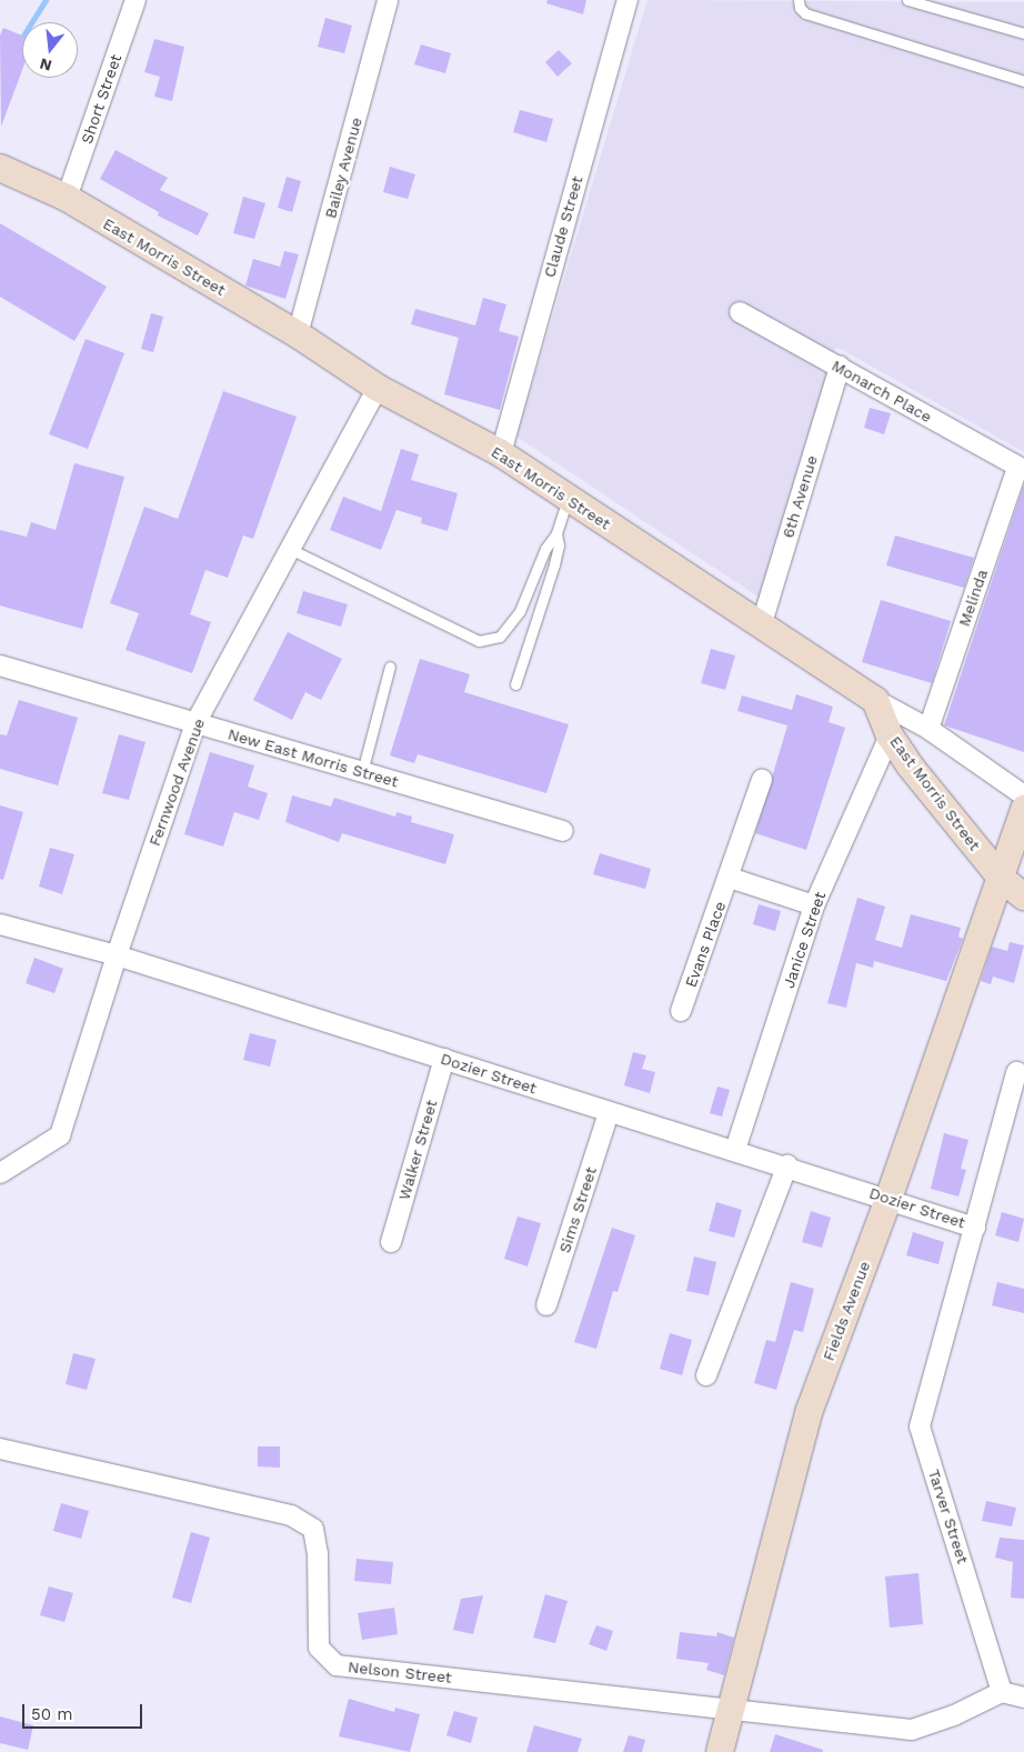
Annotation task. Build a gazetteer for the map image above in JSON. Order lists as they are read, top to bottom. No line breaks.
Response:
{"streets":{"main road":["East Morris Street","Fields Avenue"],"street":["Short Street","Bailey Avenue","Claude Street","Monarch Place","6th Avenue","Melinda","New East Morris Street","Fernwood Avenue","Janice Street","Evans Place","Dozier Street","Walker Street","Sims Street","Tarver Street","Nelson Street"]},"crossings":[["Short Street","East Morris Street"],["Bailey Avenue","East Morris Street"],["Claude Street","East Morris Street"],["East Morris Street","6th Avenue"],["East Morris Street","Fernwood Avenue"],["East Morris Street","Janice Street"],["East Morris Street","Fields Avenue"],["Monarch Place","6th Avenue"],["Monarch Place","Melinda"],["New East Morris Street","Fernwood Avenue"],["Fernwood Avenue","Dozier Street"],["Janice Street","Dozier Street"],["Dozier Street","Walker Street"],["Dozier Street","Sims Street"],["Dozier Street","Fields Avenue"],["Dozier Street","Tarver Street"],["Fields Avenue","Nelson Street"]],"scale_bar":"50 m","north":"bottom"}
